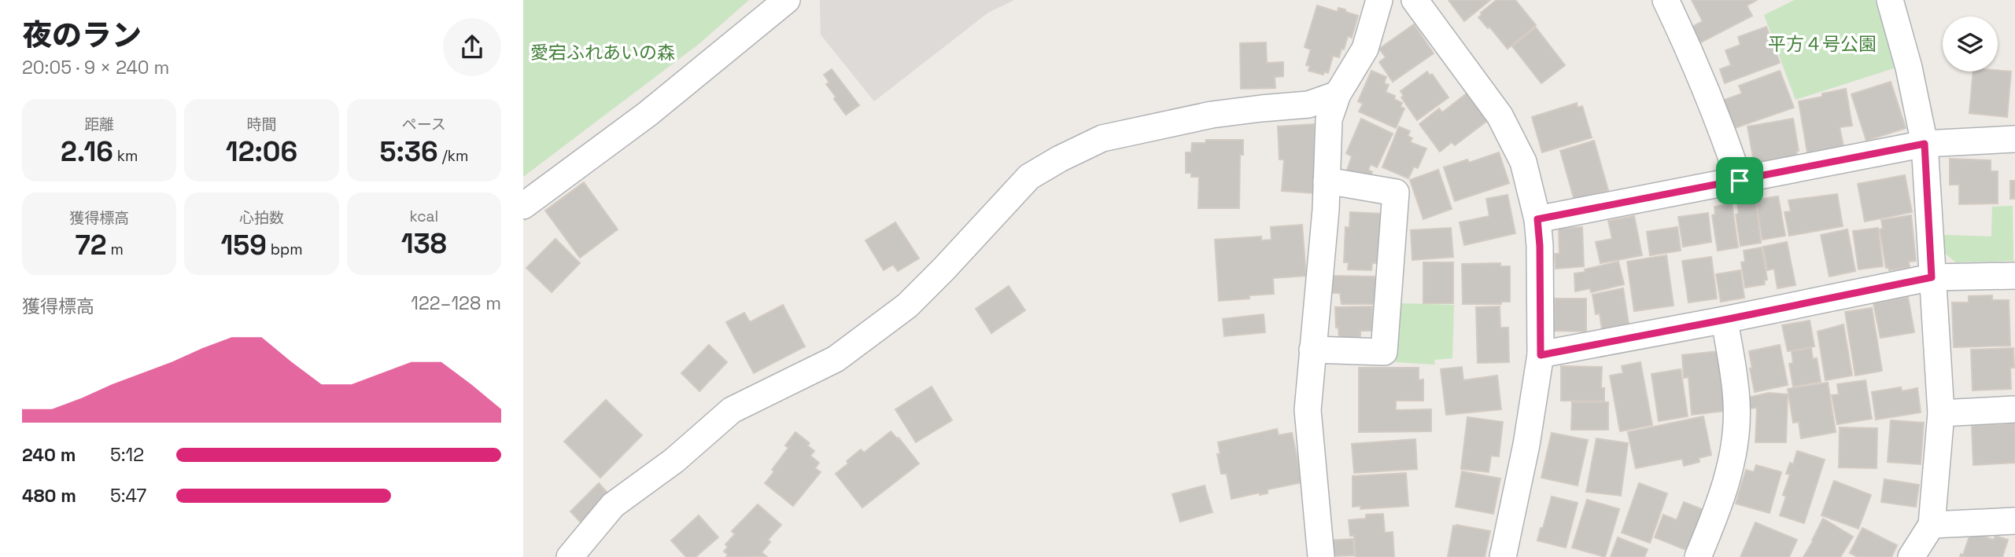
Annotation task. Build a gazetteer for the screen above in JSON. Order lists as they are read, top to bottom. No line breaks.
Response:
{"parks":["平方４号公園","愛宕ふれあいの森"],"page":{"heading":["夜のラン","20:05 · 9 × 240 m"],"stats":[["距離","2.16 km"],["時間","12:06"],["ペース","5:36 /km"],["獲得標高","72 m"],["心拍数","159 bpm"],["kcal","138"]],"chart":["獲得標高","122–128 m"],"list":[{"name":"240 m","note":"5:12"},{"name":"480 m","note":"5:47"}]}}
